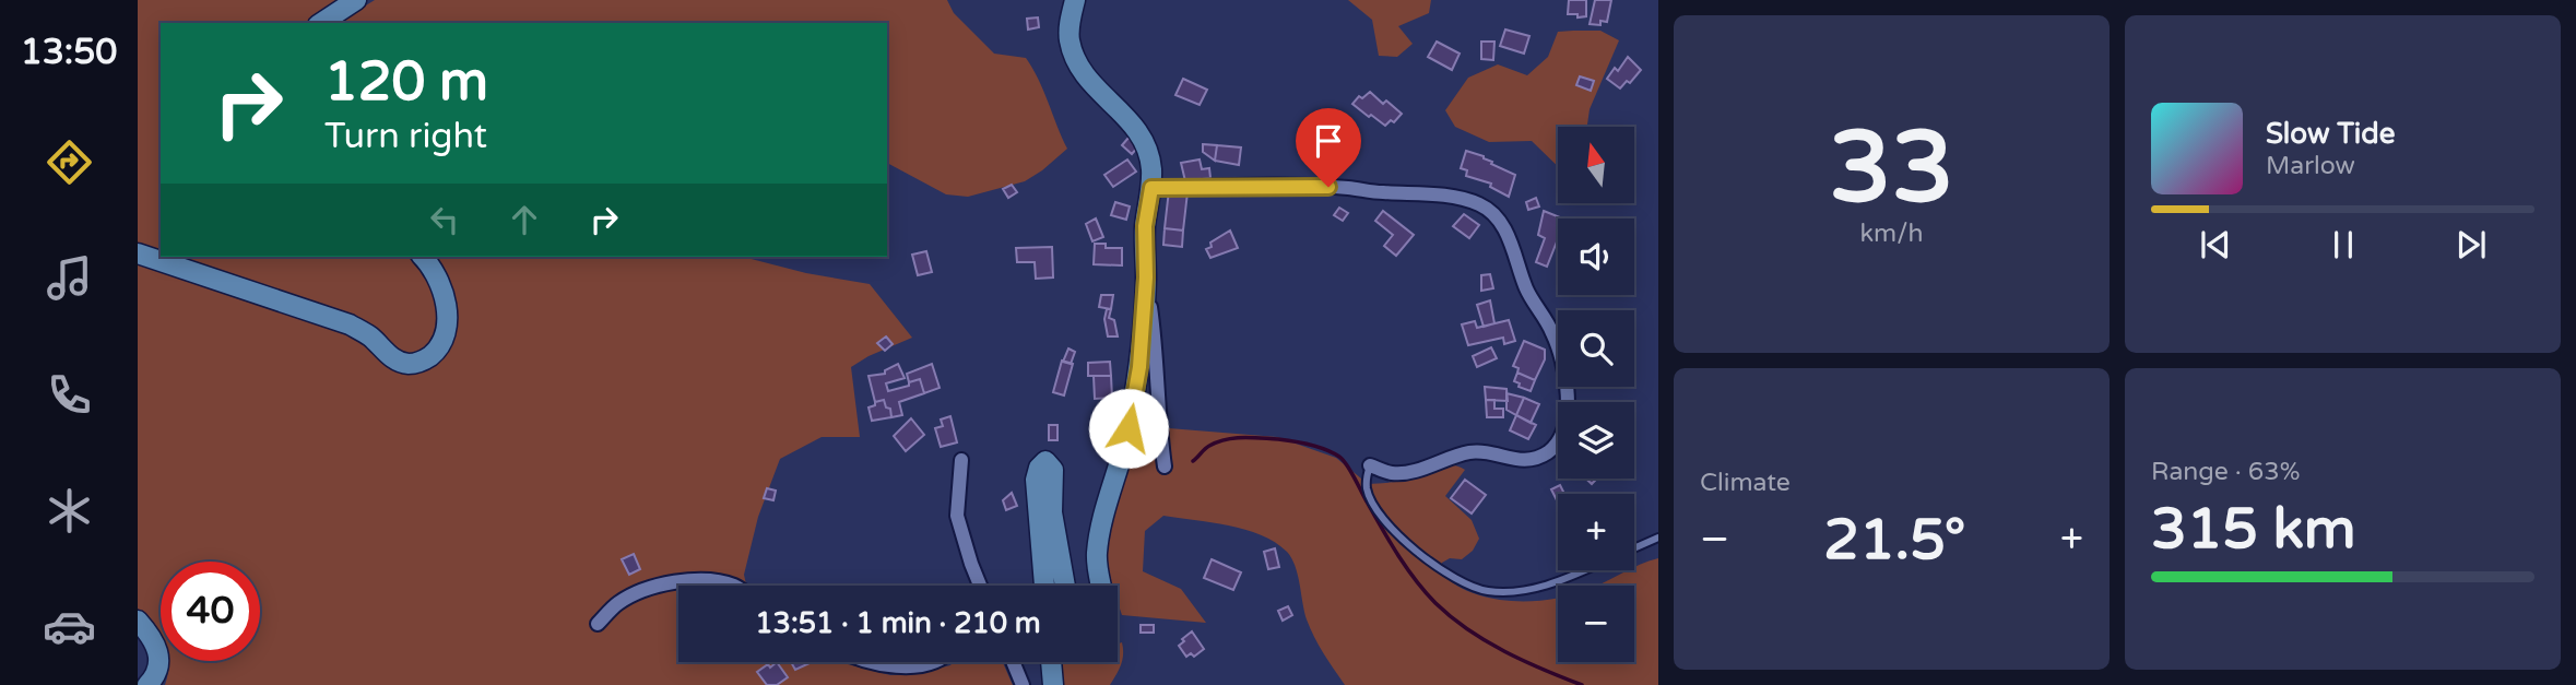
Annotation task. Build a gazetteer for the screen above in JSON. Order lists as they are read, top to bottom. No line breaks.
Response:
{"north":"top","page":{"tabs":"13:50","tile":[["33","km/h"],"Climate",["Range · 63%","315 km"]],"turn":["120 m","Turn right"],"song":["Slow Tide","Marlow"],"map_buttons":["+","−"],"heat":["−","21.5°","+"],"limit":"40","trip":"13:51 · 1 min · 210 m"}}
